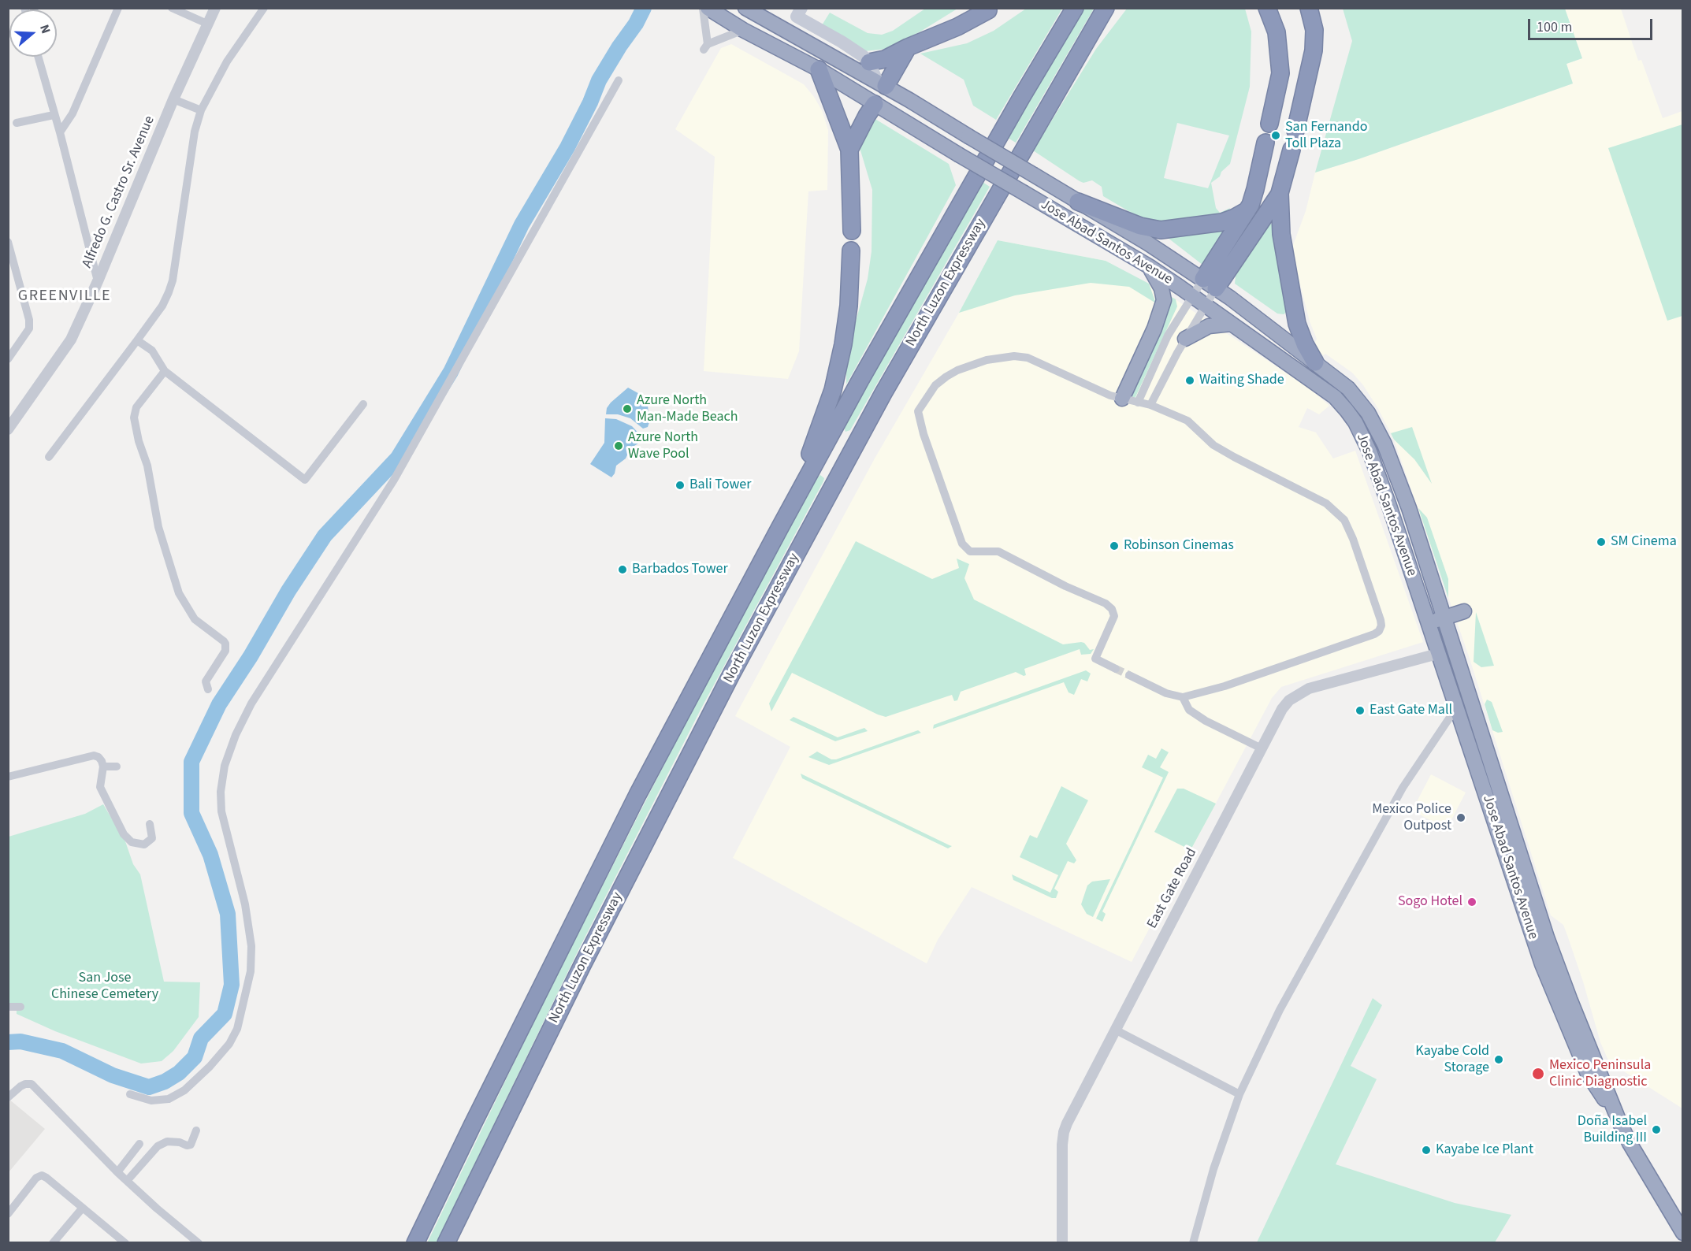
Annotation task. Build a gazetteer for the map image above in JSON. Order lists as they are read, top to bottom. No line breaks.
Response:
{"streets":{"highway":["Jose Abad Santos Avenue","North Luzon Expressway"],"street":["Alfredo G. Castro Sr. Avenue","East Gate Road"]},"crossings":[["Jose Abad Santos Avenue","East Gate Road"]],"districts":["GREENVILLE"],"parks":["San Jose Chinese Cemetery"],"places":["San Fernando Toll Plaza","Waiting Shade","Azure North Man-Made Beach","Azure North Wave Pool","Bali Tower","SM Cinema","Robinson Cinemas","Barbados Tower","East Gate Mall","Mexico Police Outpost","Sogo Hotel","Kayabe Cold Storage","Mexico Peninsula Clinic Diagnostic","Doña Isabel Building III","Kayabe Ice Plant"],"scale_bar":"100 m","north":"right"}
